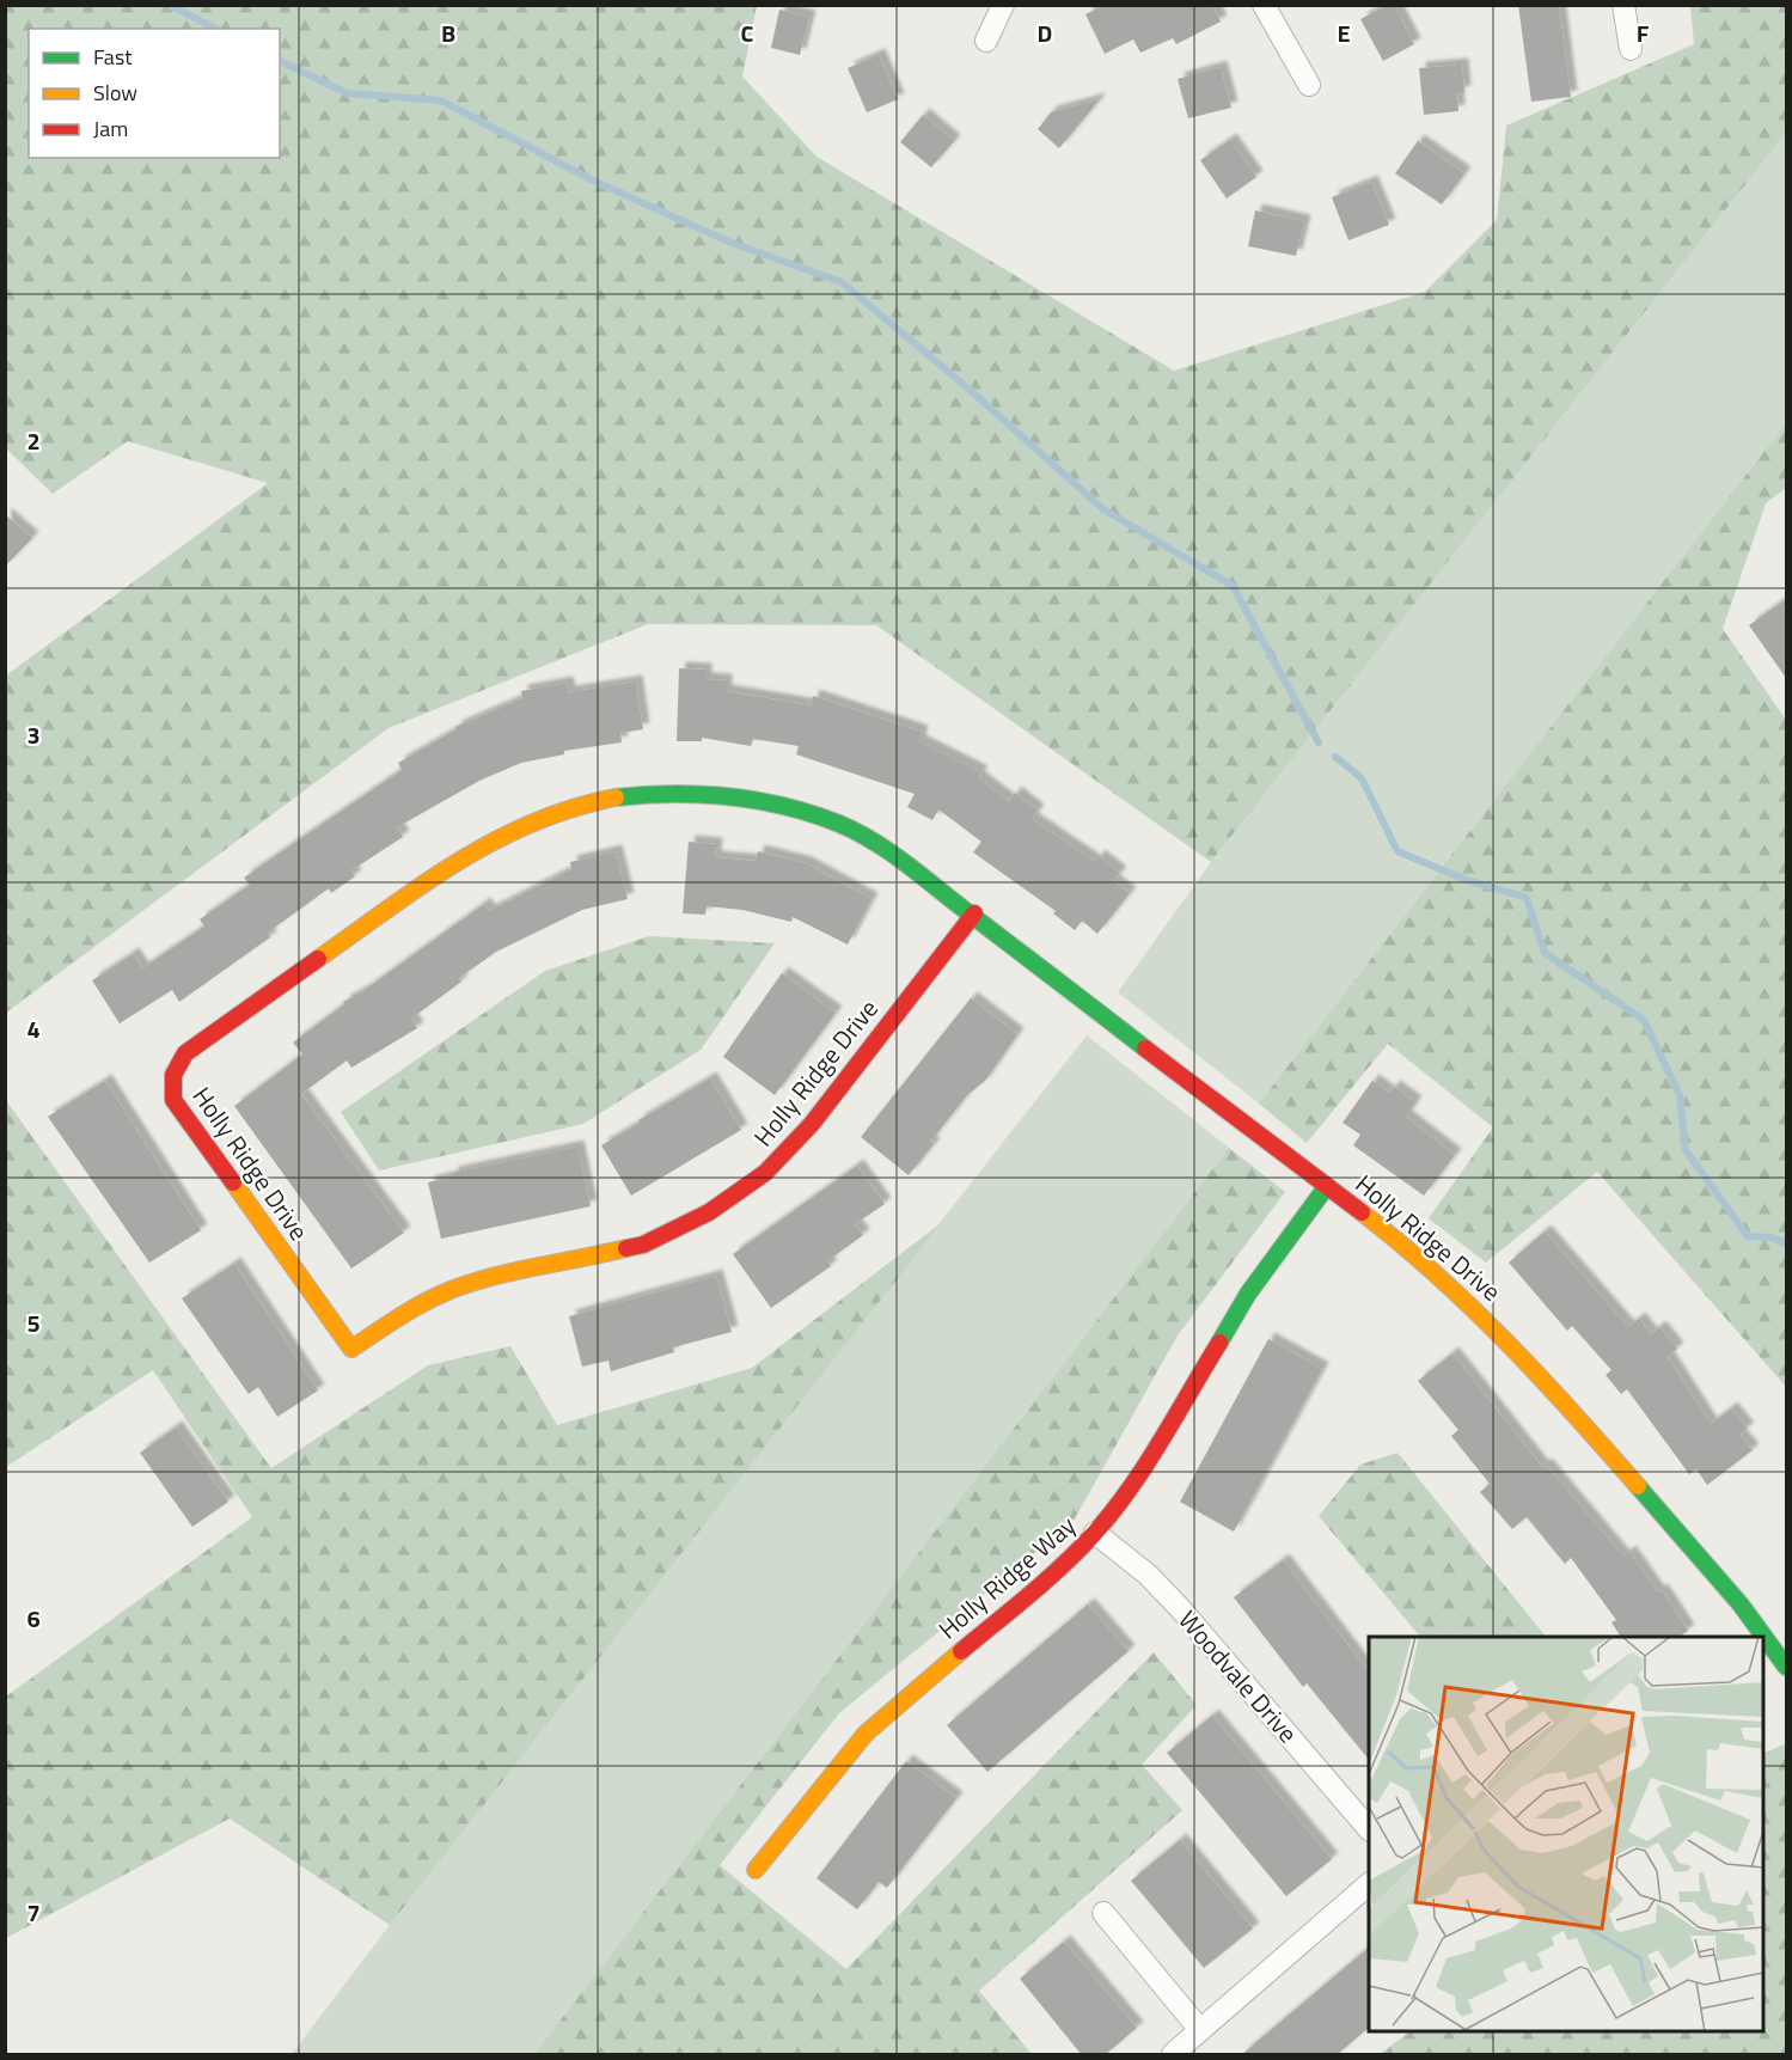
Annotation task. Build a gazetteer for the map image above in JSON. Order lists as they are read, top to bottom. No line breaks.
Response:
{"streets":{"street":["Holly Ridge Drive","Holly Ridge Way","Woodvale Drive"]},"crossings":[["Holly Ridge Drive","Holly Ridge Way"],["Holly Ridge Way","Woodvale Drive"]],"legend":["Fast","Slow","Jam"],"grid":{"columns":["B","C","D","E","F"],"rows":["2","3","4","5","6","7"]}}
